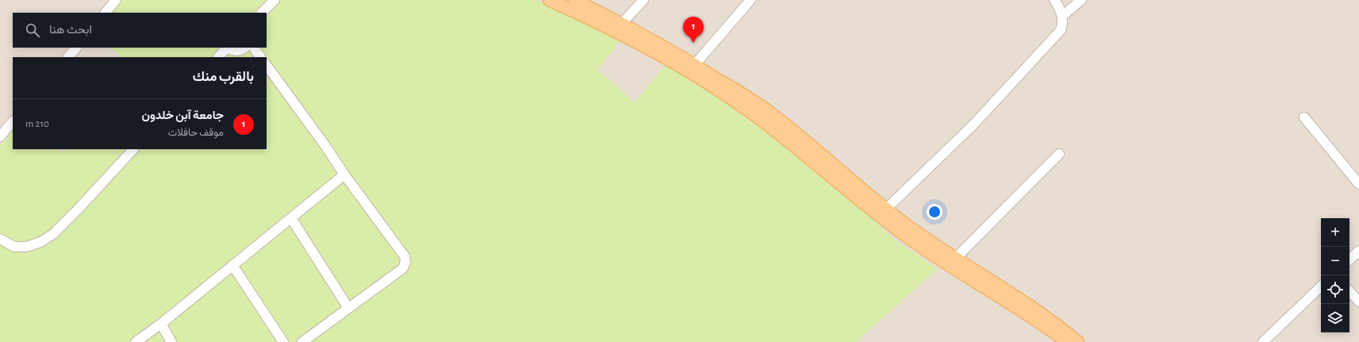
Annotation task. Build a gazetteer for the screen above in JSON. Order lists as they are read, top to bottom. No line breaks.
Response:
{"page":{"search":"ابحث هنا","pins":"1","heading":"بالقرب منك","list":[{"mark":"1","name":"جامعة آبن خلدون","note":"موقف حافلات","value":"210 m"}],"map_buttons":["+","−"]}}
